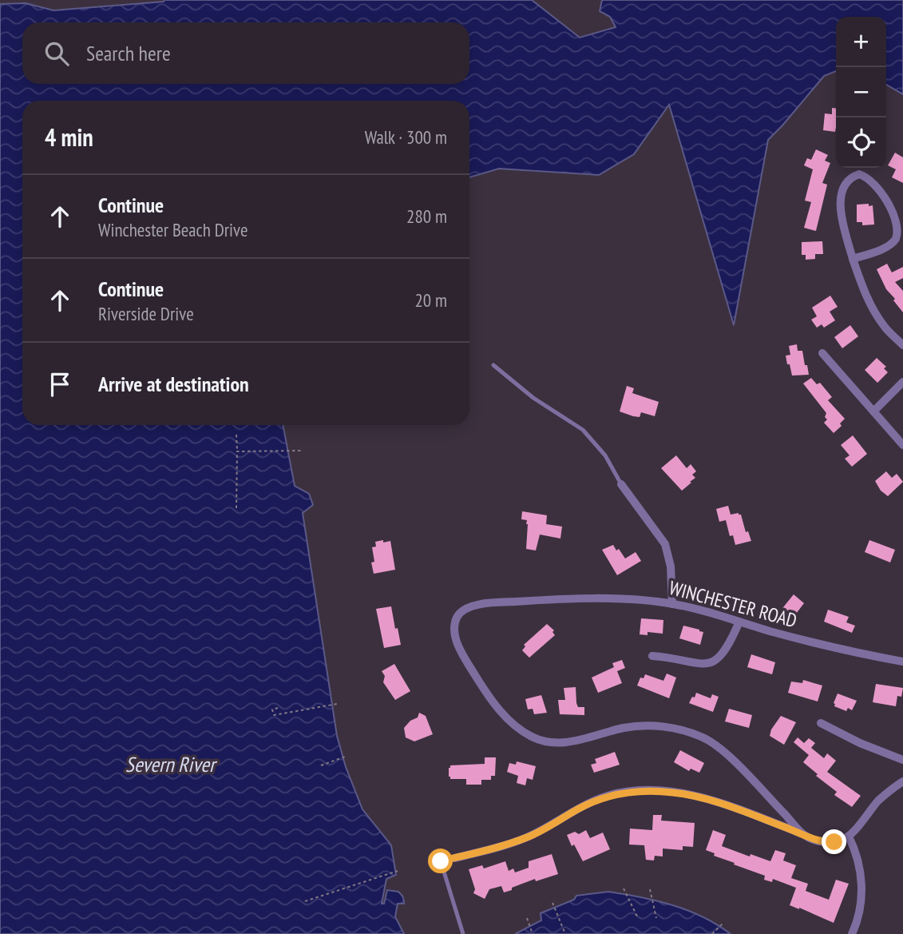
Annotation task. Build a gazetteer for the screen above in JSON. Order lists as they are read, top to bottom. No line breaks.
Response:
{"streets":{"street":["WINCHESTER ROAD"]},"water":["Severn River"],"page":{"map_buttons":["+","−"],"search":"Search here","heading":["4 min","Walk · 300 m"],"list":[["Continue","Winchester Beach Drive","280 m"],["Continue","Riverside Drive","20 m"],"Arrive at destination"]}}
